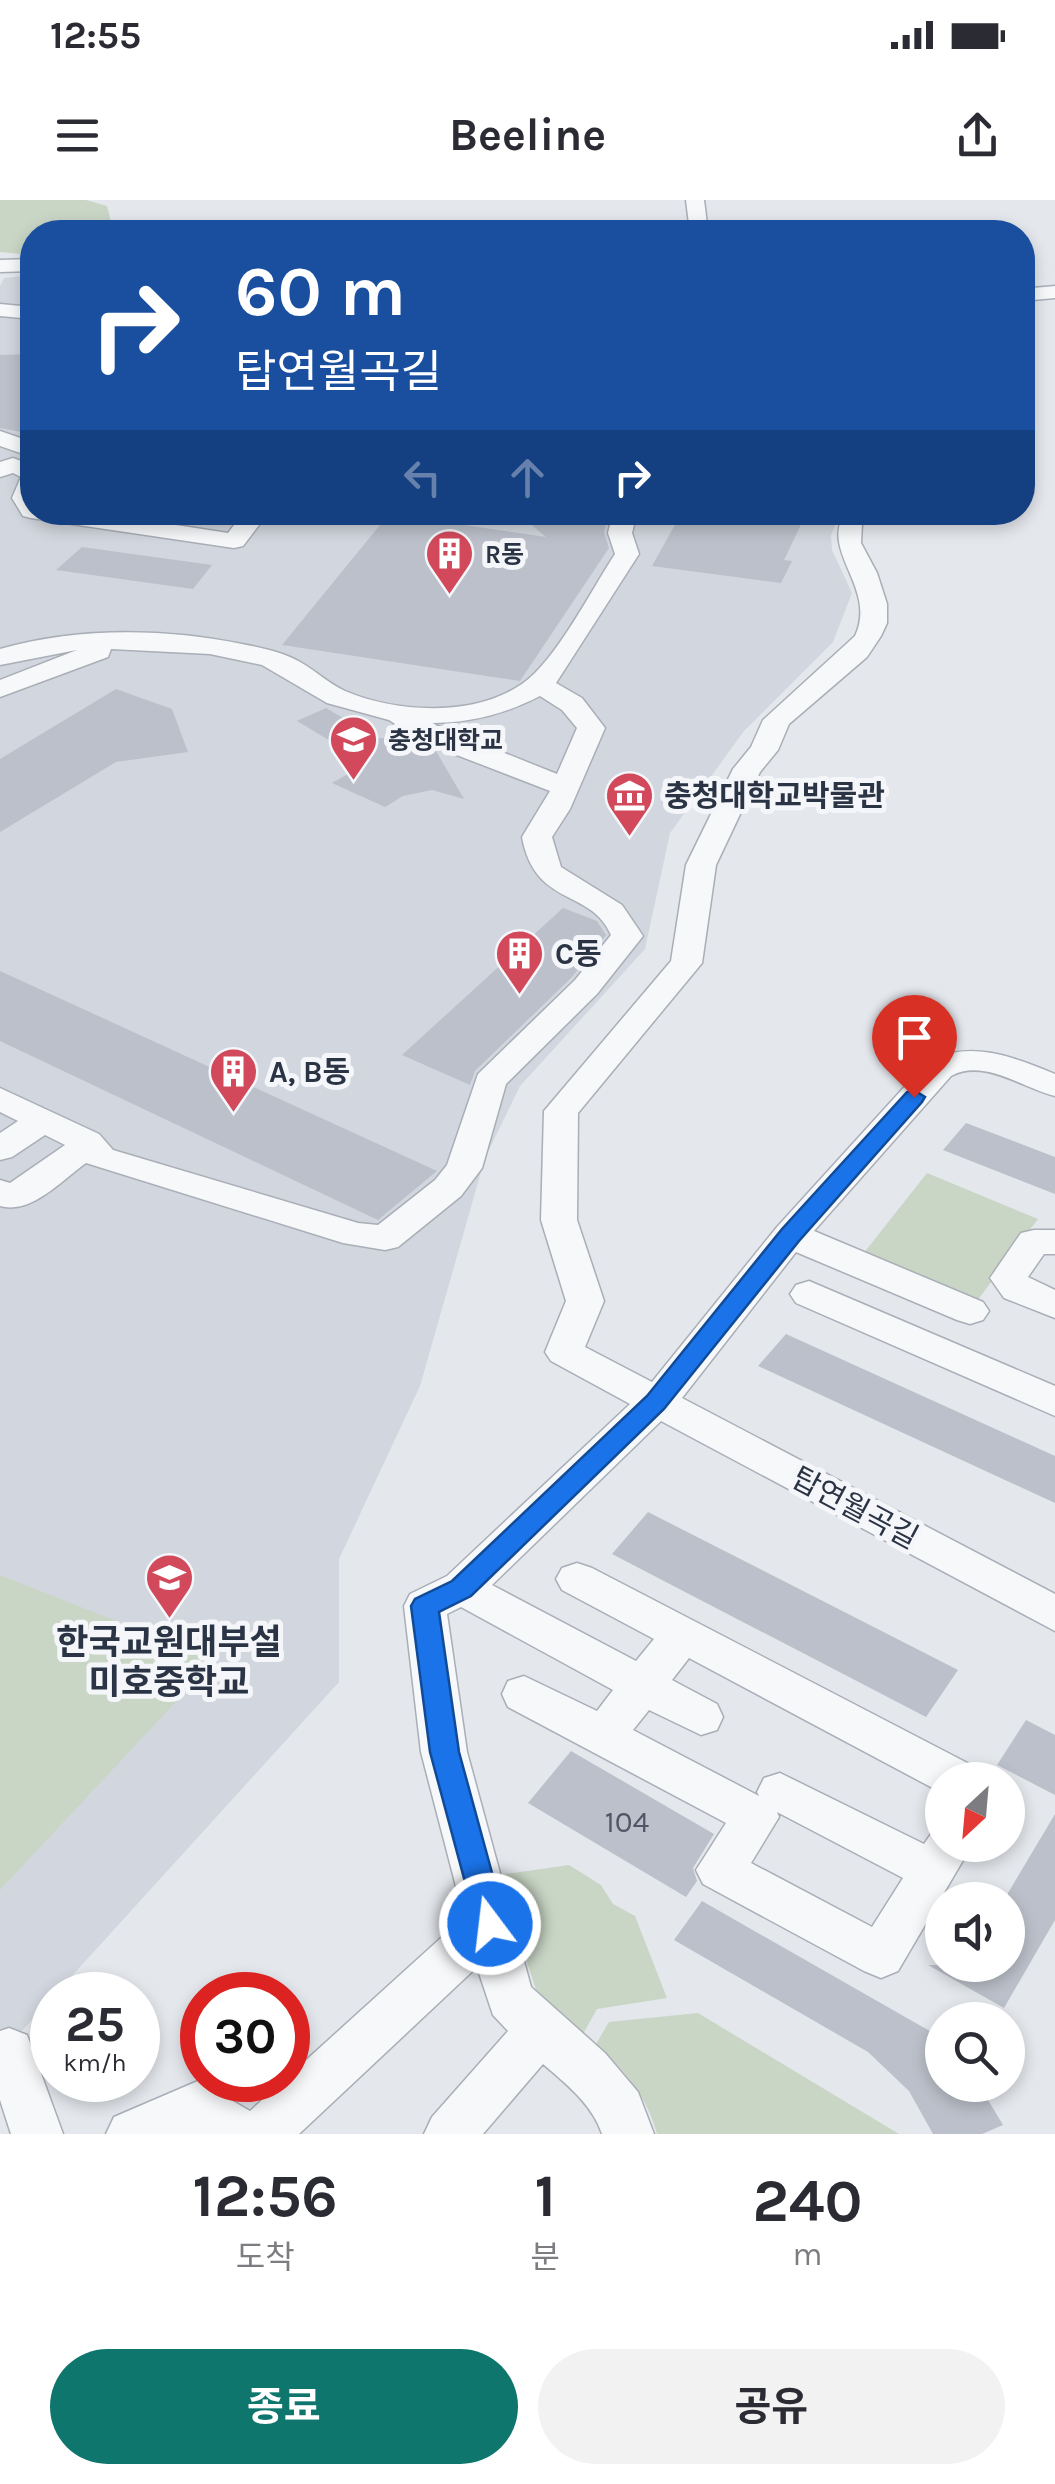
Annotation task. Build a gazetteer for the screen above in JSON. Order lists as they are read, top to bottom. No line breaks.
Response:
{"streets":{"street":["탑연월곡길"]},"places":{"building":["R동","C동","A, B동"],"school or university":["충청대학교","한국교원대부설 미호중학교"],"museum":["충청대학교박물관"]},"house_numbers":["104"],"north":"bottom left","page":{"status":"12:55","header":"Beeline","turn":["60 m","탑연월곡길"],"speed":"25 km/h","limit":"30","eta":["12:56","도착","1","분","240","m"],"buttons":["종료","공유"]}}
